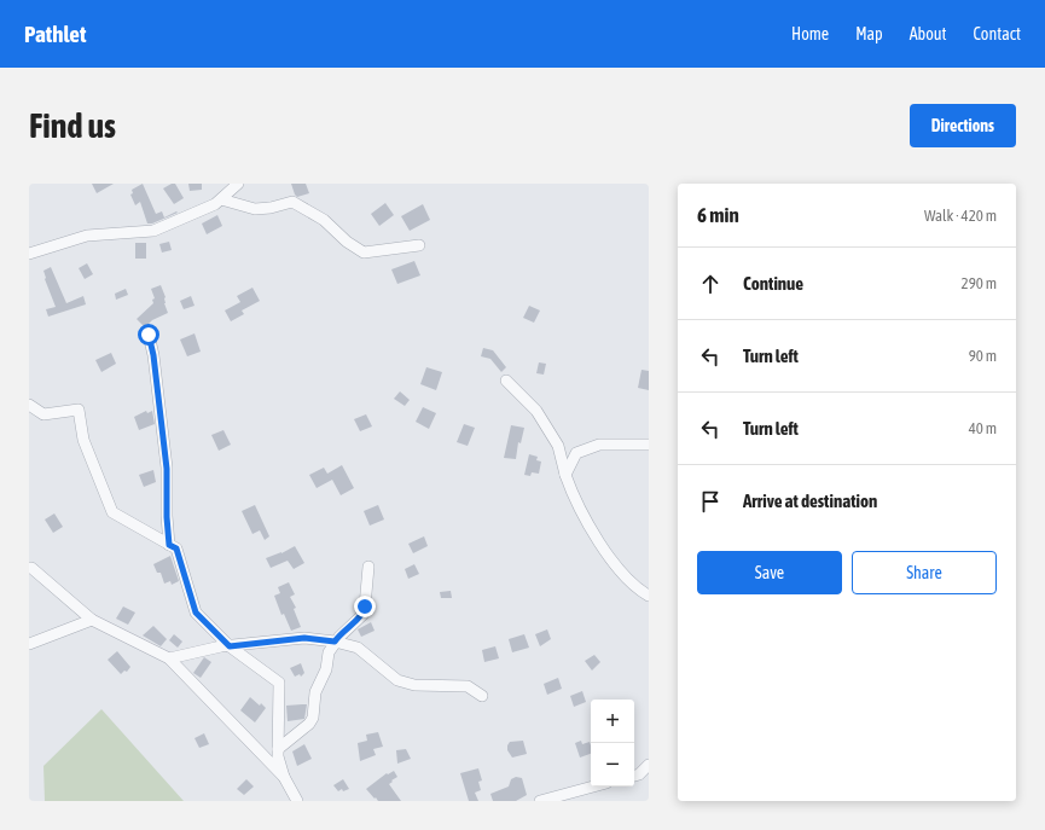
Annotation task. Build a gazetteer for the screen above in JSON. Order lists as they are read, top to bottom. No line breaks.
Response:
{"page":{"header":"Pathlet","nav":["Home","Map","About","Contact"],"buttons":["Directions",["Save","Share"]],"title":"Find us","heading":["6 min","Walk · 420 m"],"list":[["Continue","290 m"],["Turn left","90 m"],["Turn left","40 m"],"Arrive at destination"],"map_buttons":["+","−"]}}
